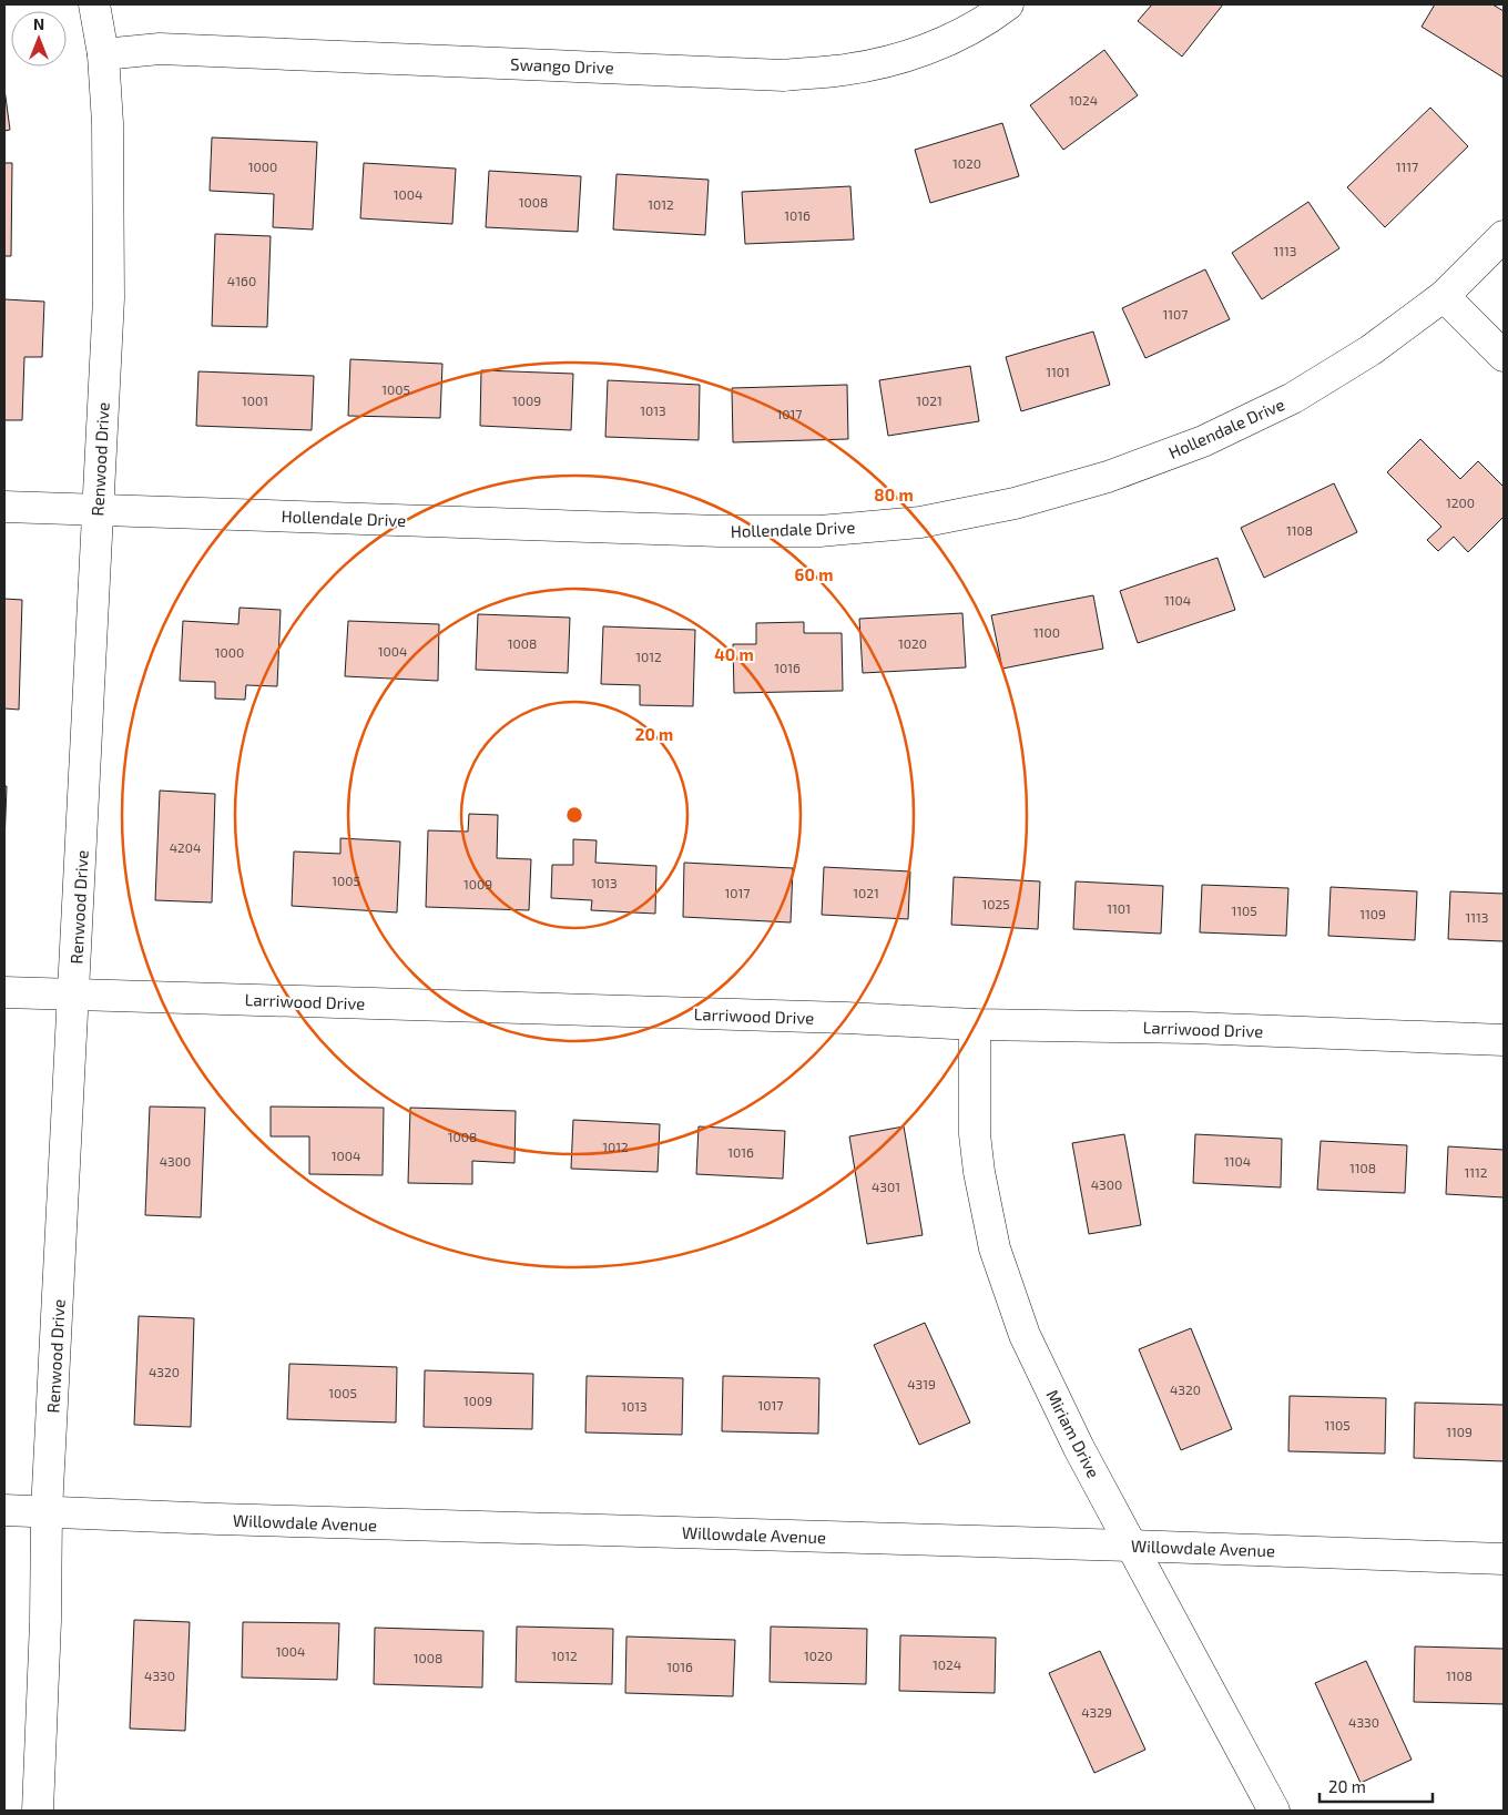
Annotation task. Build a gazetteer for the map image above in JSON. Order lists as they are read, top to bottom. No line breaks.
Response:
{"streets":{"street":["Swango Drive","Hollendale Drive","Renwood Drive","Larriwood Drive","Miriam Drive","Willowdale Avenue"]},"crossings":[["Swango Drive","Renwood Drive"],["Hollendale Drive","Renwood Drive"],["Renwood Drive","Larriwood Drive"],["Renwood Drive","Willowdale Avenue"],["Larriwood Drive","Miriam Drive"],["Miriam Drive","Willowdale Avenue"]],"house_numbers":["1024","1020","1000","1117","1004","1008","1012","1016","1113","4160","1107","1101","1005","1001","1009","1021","1013","1017","1200","1108","1104","1100","1008","1020","1004","1000","1012","1016","4204","1005","1013","1009","1017","1021","1025","1101","1105","1109","1113","1008","1012","1016","1004","4300","1104","1108","1112","4300","4301","4320","4319","4320","1005","1009","1017","1013","1105","1109","1004","1012","1020","1008","1024","1016","4330","1108","4329","4330"],"scale_bar":"20 m","north":"top","rings":["80 m","60 m","40 m","20 m"]}
